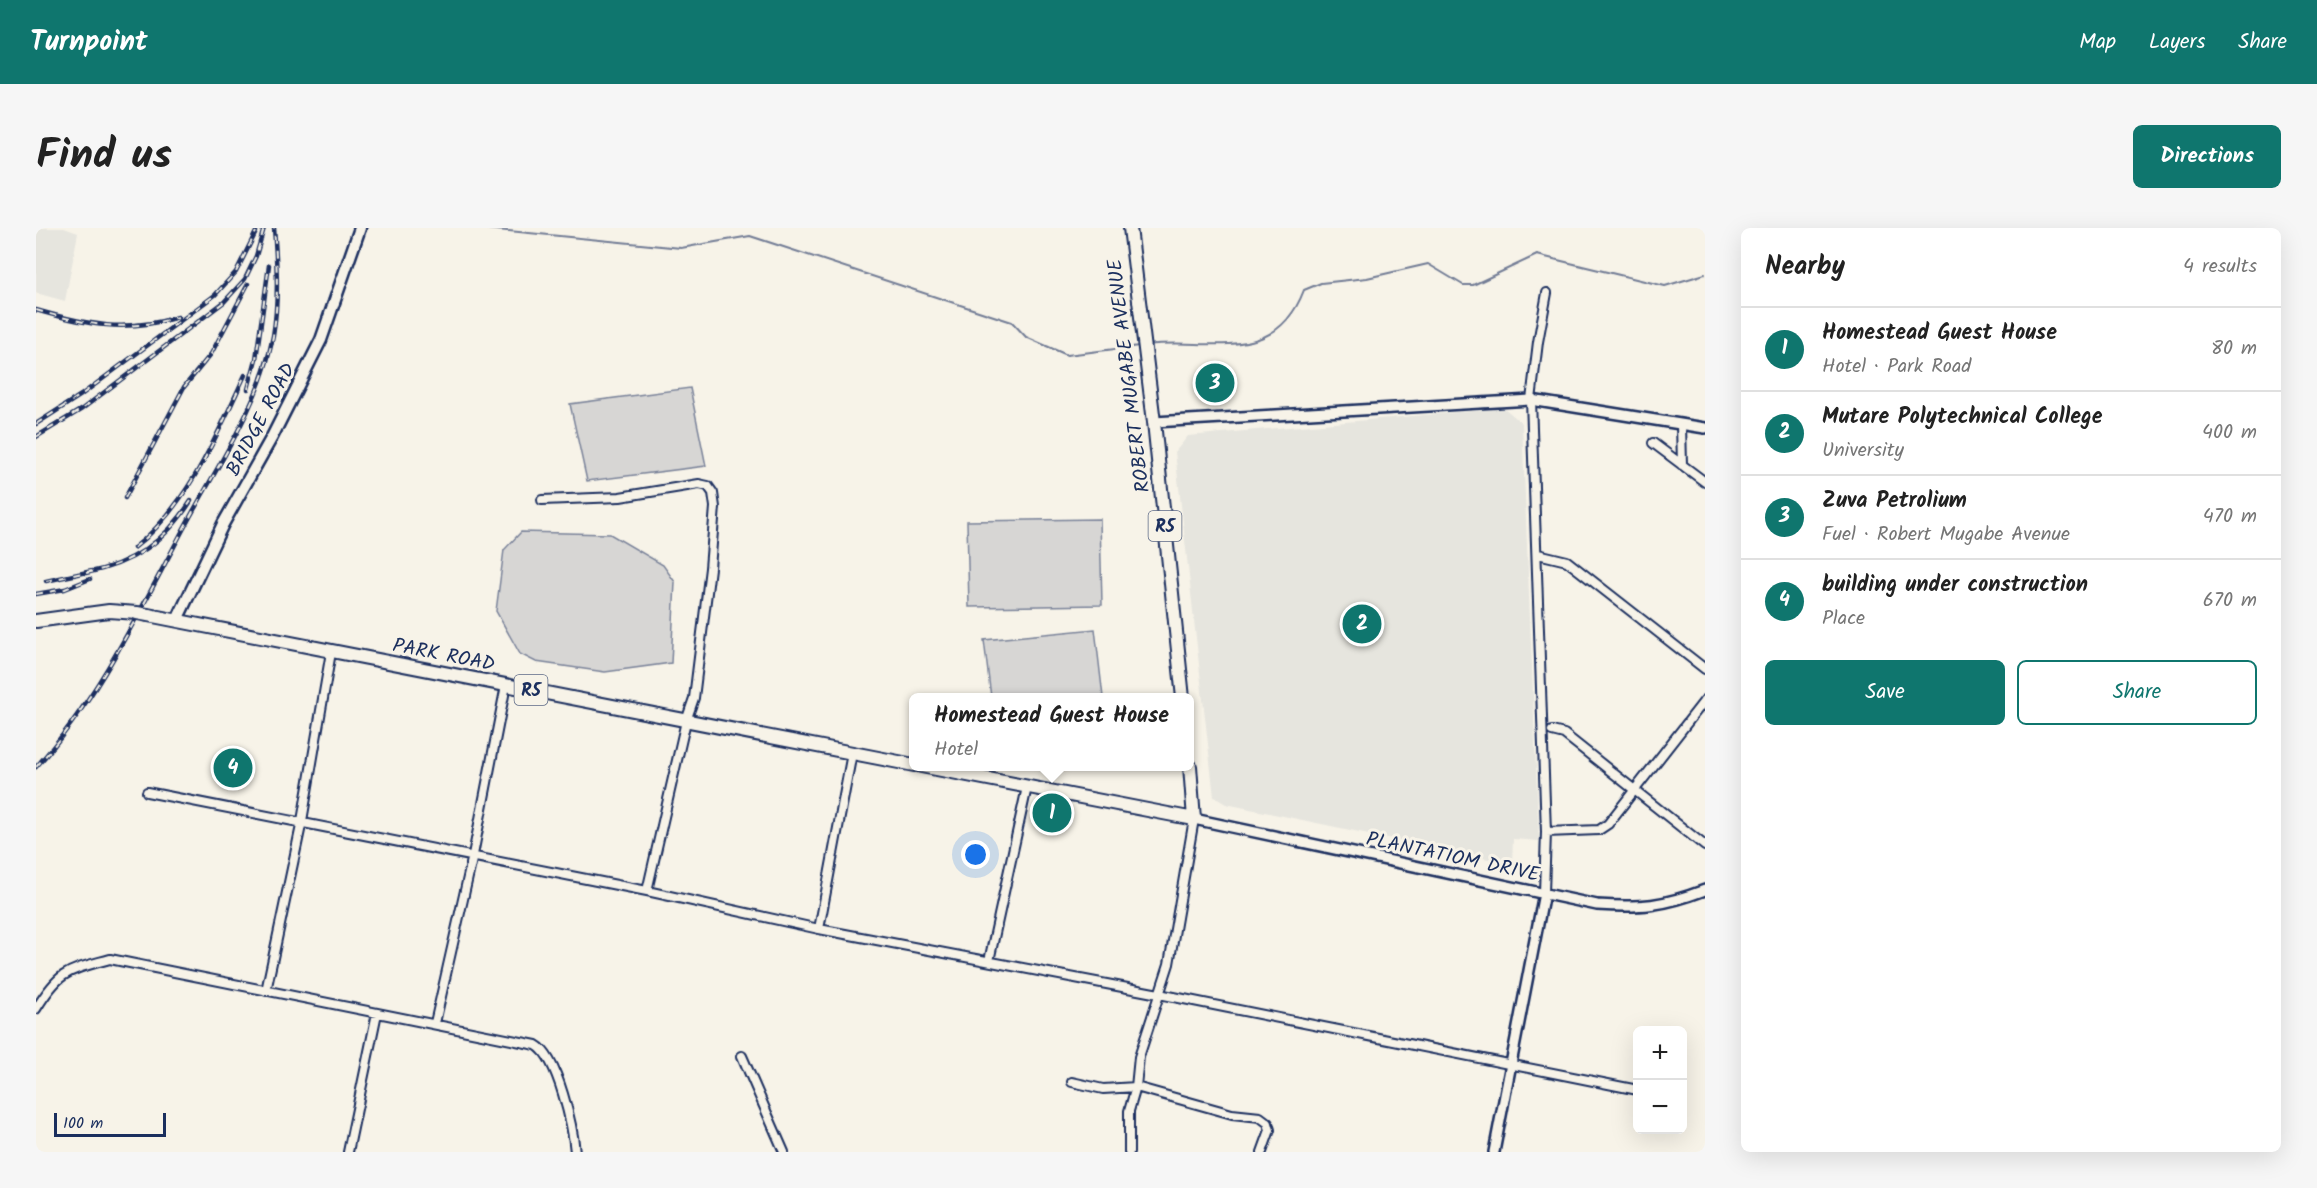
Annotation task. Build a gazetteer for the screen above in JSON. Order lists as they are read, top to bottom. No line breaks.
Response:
{"streets":{"highway":["ROBERT MUGABE AVENUE","R5","PARK ROAD"],"main road":["BRIDGE ROAD"],"street":["PLANTATIOM DRIVE"]},"crossings":[["BRIDGE ROAD","PARK ROAD"]],"scale_bar":"100 m","page":{"header":"Turnpoint","nav":["Map","Layers","Share"],"title":"Find us","buttons":["Directions",["Save","Share"]],"heading":["Nearby","4 results"],"list":[{"mark":"1","name":"Homestead Guest House","note":"Hotel · Park Road","value":"80 m"},{"mark":"2","name":"Mutare Polytechnical College","note":"University","value":"400 m"},{"mark":"3","name":"Zuva Petrolium","note":"Fuel · Robert Mugabe Avenue","value":"470 m"},{"mark":"4","name":"building under construction","note":"Place","value":"670 m"}],"pins":["3","2","4","1"],"popup":["Homestead Guest House","Hotel"],"map_buttons":["+","−"],"scale":"100 m"}}
